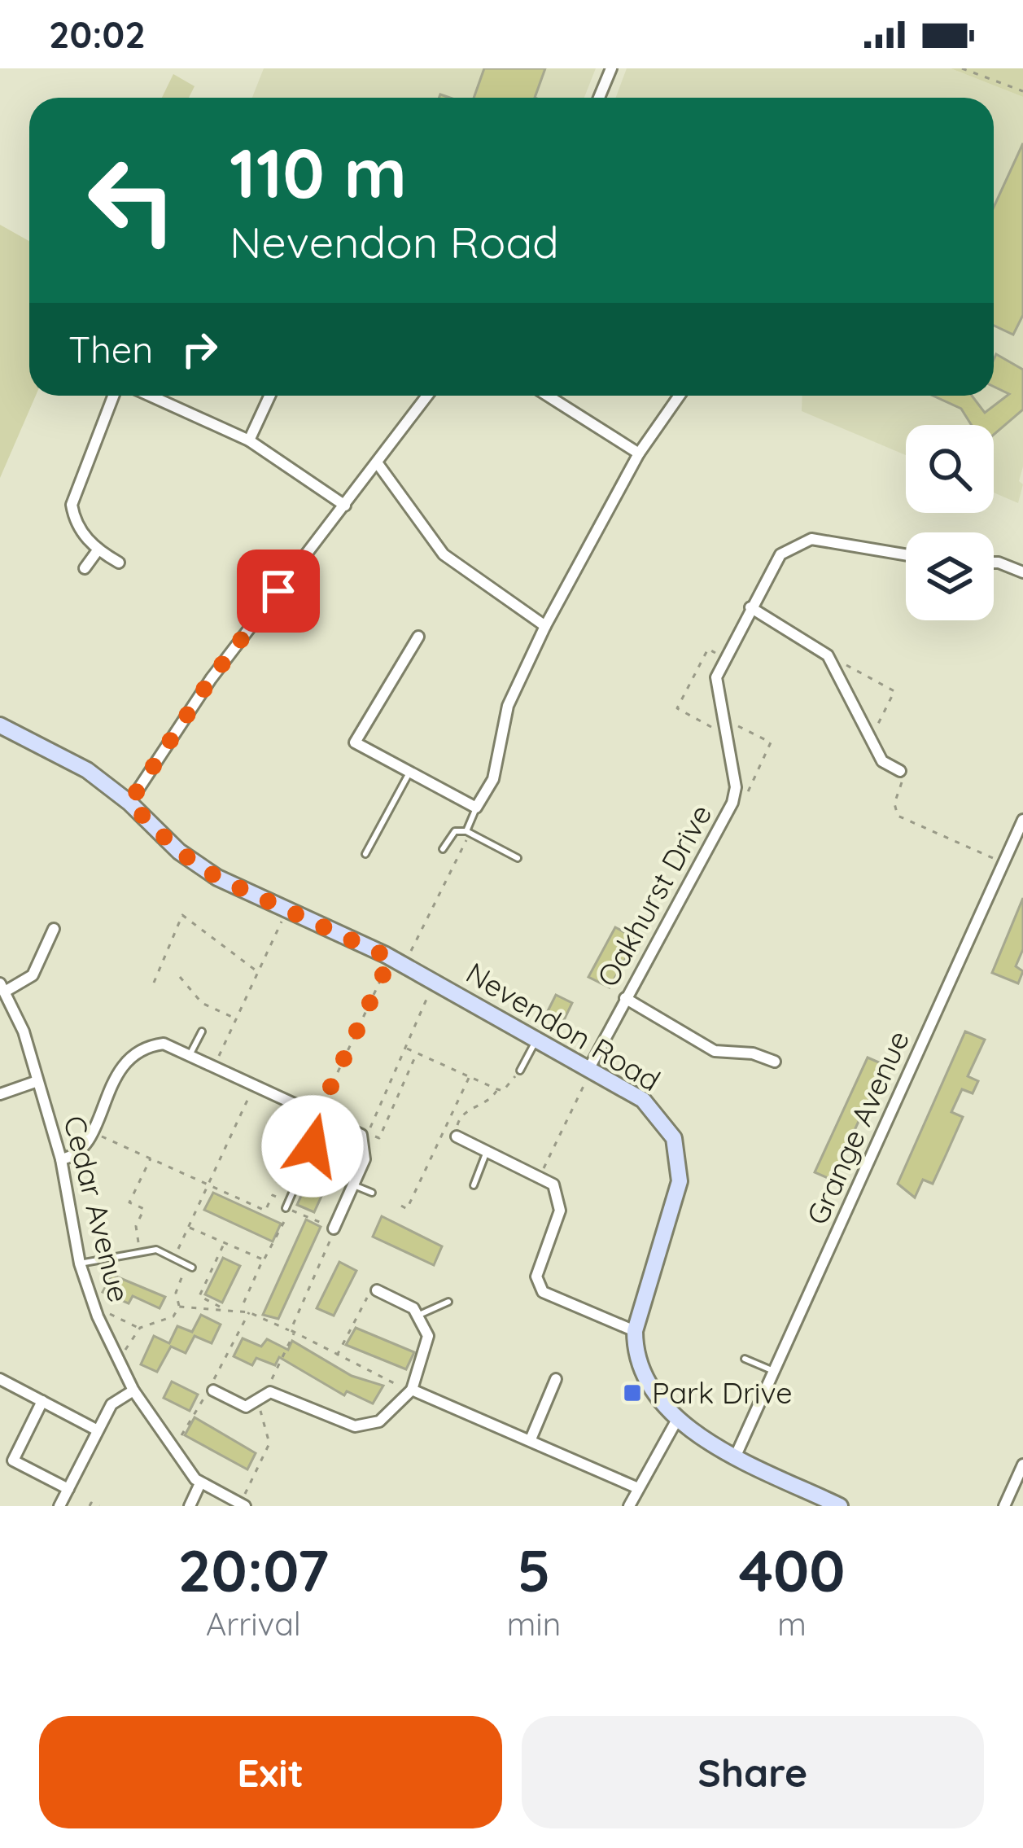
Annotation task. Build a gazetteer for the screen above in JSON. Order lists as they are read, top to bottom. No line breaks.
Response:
{"streets":{"street":["Oakhurst Drive","Nevendon Road","Grange Avenue","Cedar Avenue"]},"crossings":[["Oakhurst Drive","Nevendon Road"],["Nevendon Road","Grange Avenue"]],"places":{"transit":["Park Drive"]},"page":{"status":"20:02","turn":["110 m","Nevendon Road"],"then":"Then","eta":["20:07","Arrival","5","min","400","m"],"buttons":["Exit","Share"]}}
